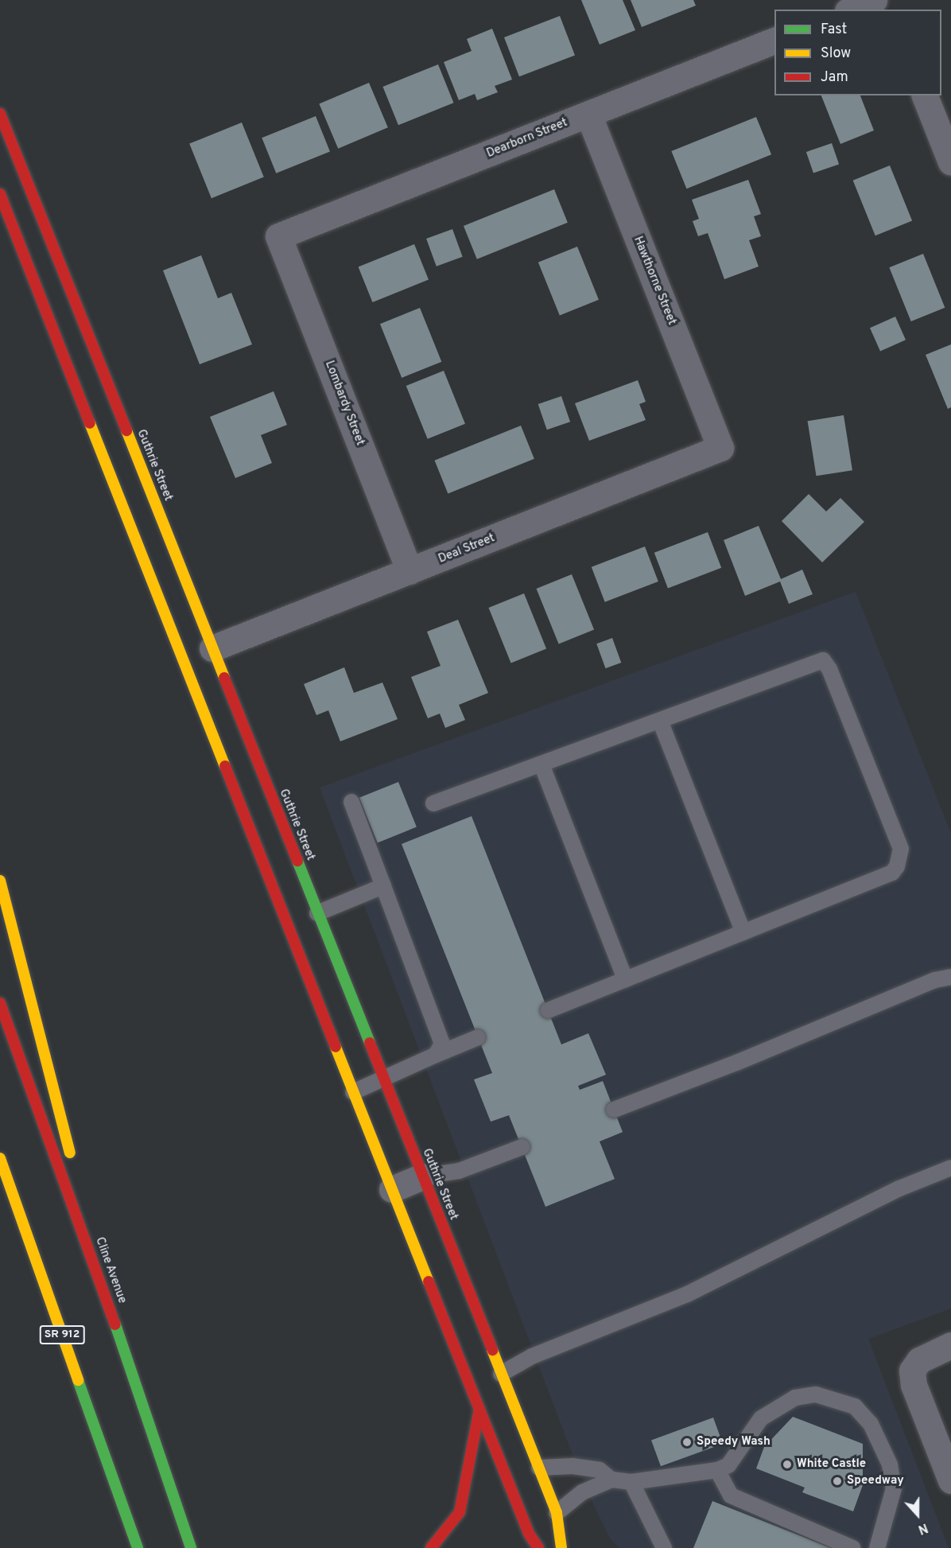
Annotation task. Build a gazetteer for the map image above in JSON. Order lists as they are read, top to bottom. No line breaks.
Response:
{"streets":{"main road":["Guthrie Street","Cline Avenue","SR 912"],"street":["Dearborn Street","Hawthorne Street","Lombardy Street","Deal Street"]},"crossings":[["Dearborn Street","Hawthorne Street"],["Dearborn Street","Lombardy Street"],["Hawthorne Street","Deal Street"],["Lombardy Street","Deal Street"],["Guthrie Street","Deal Street"]],"places":["Speedy Wash","White Castle","Speedway"],"legend":["Fast","Slow","Jam"],"north":"bottom"}
